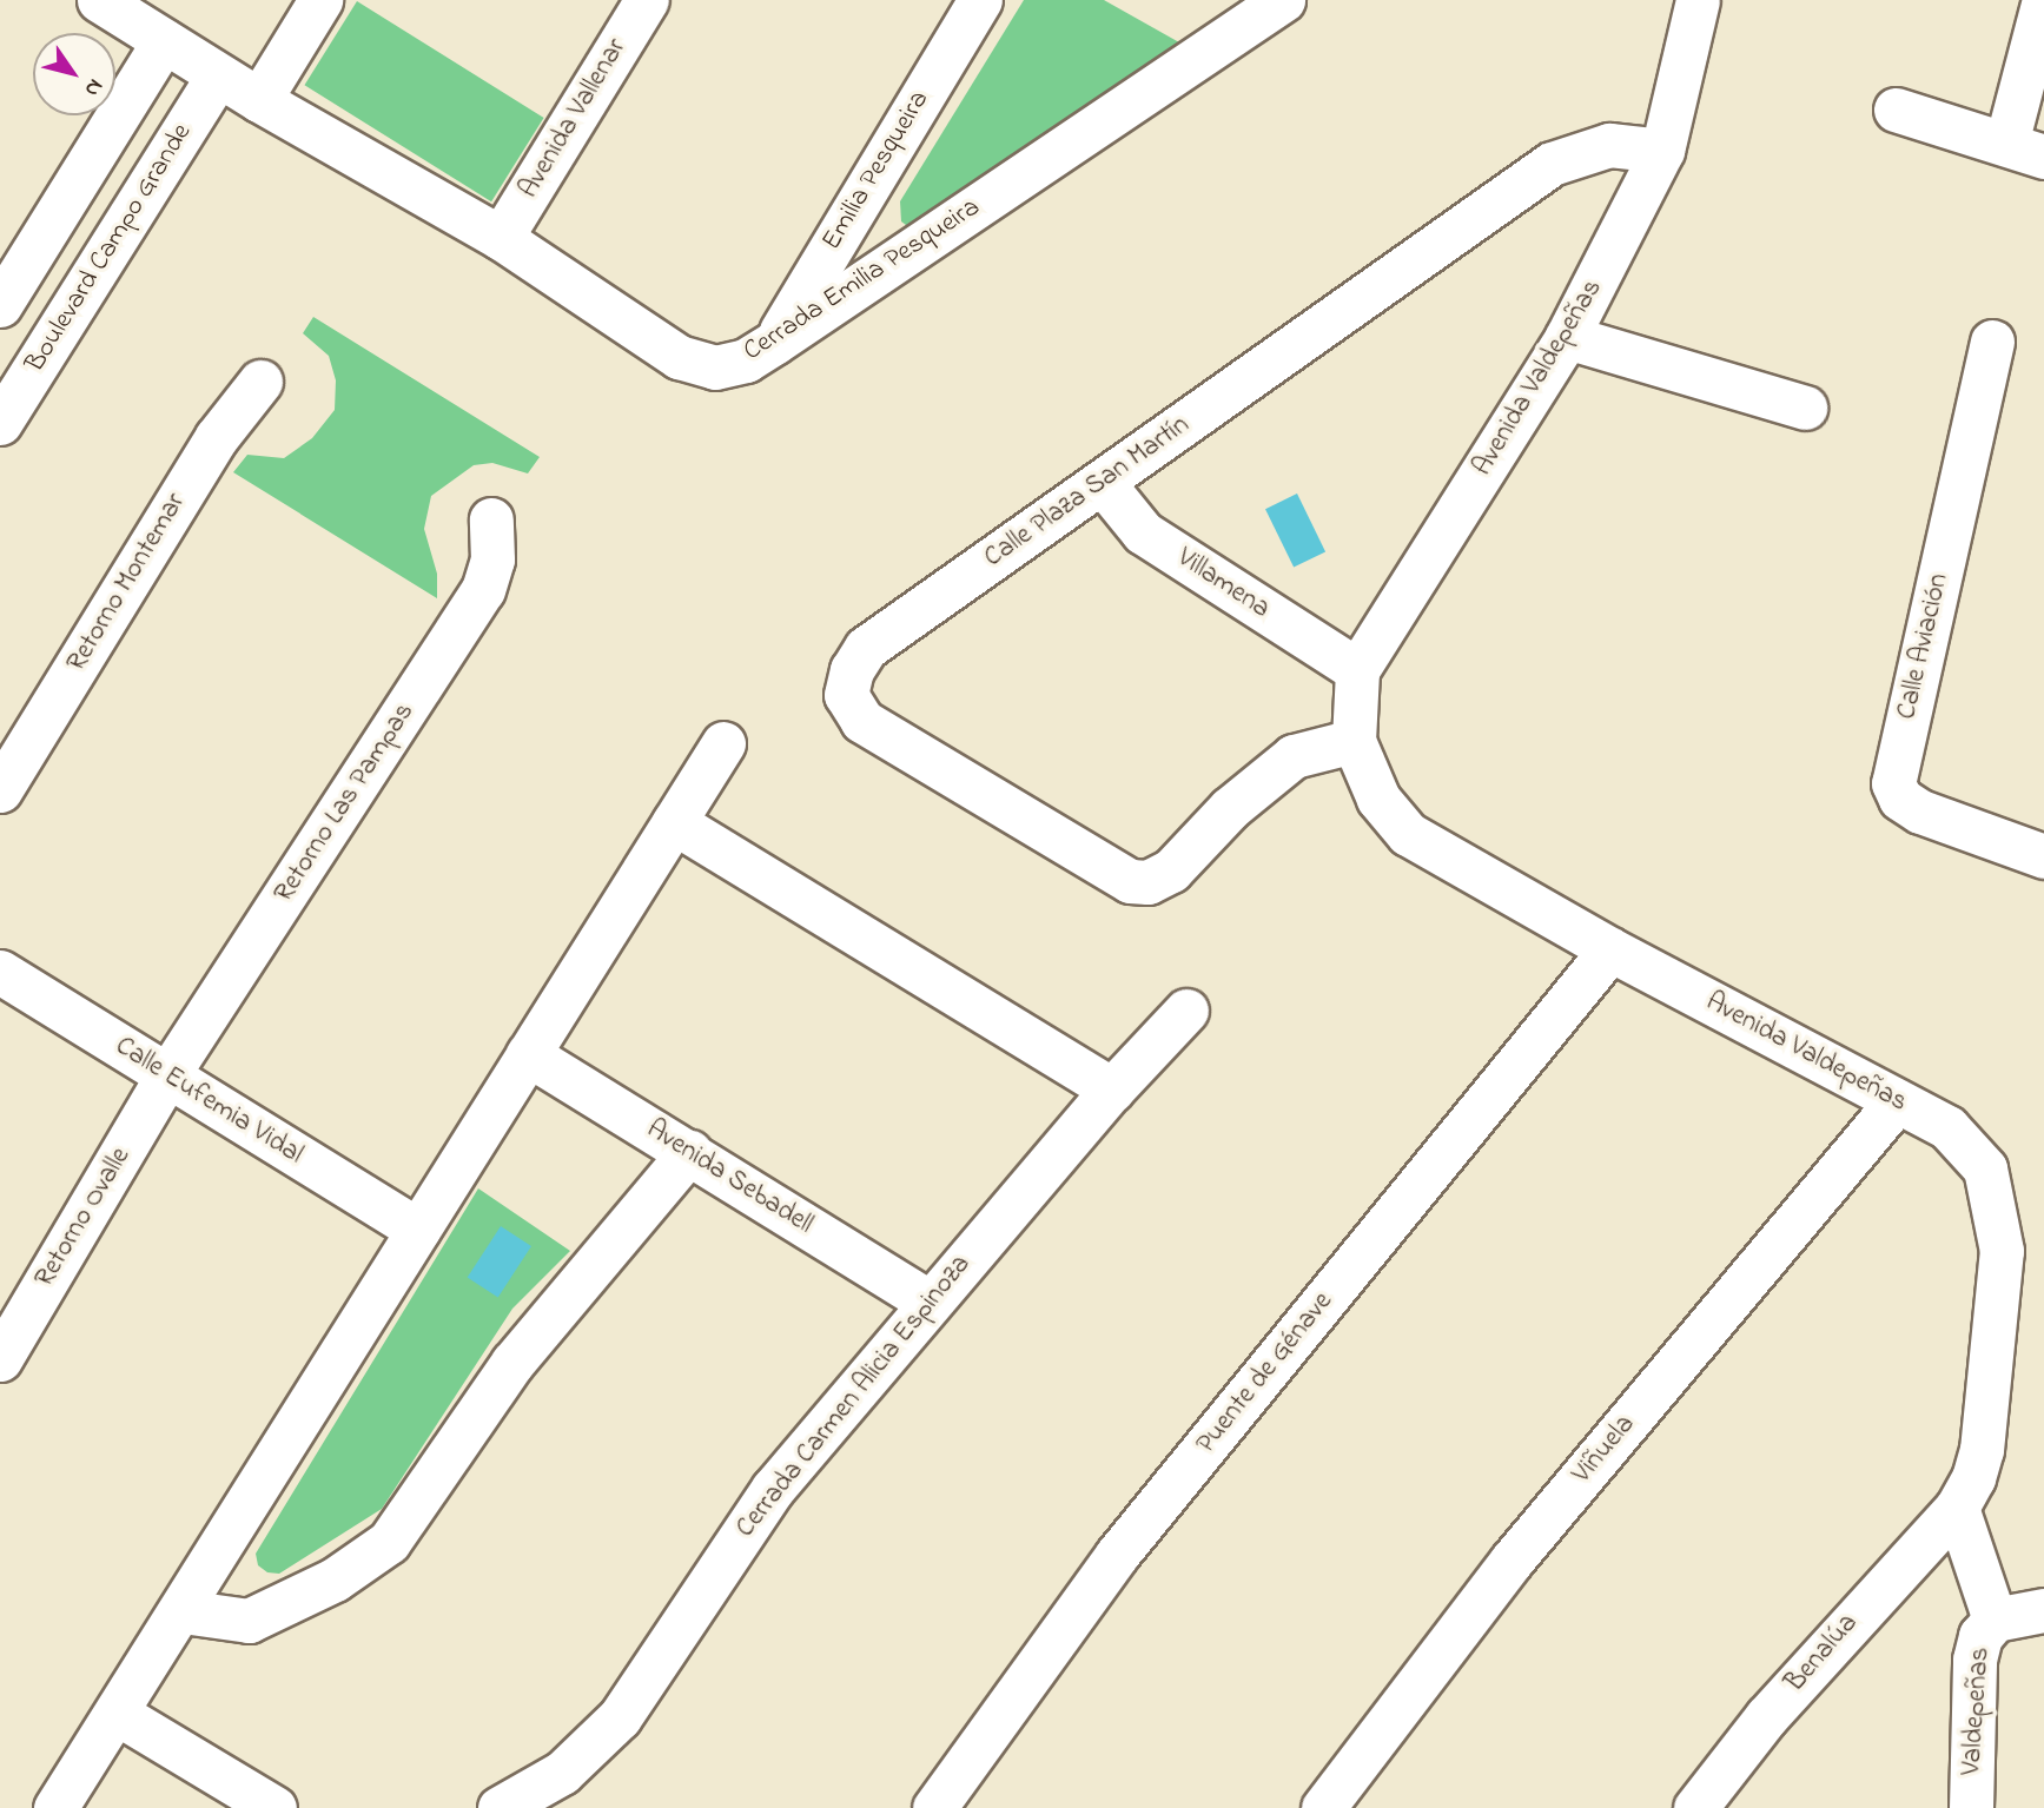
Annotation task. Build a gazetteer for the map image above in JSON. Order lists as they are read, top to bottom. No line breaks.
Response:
{"streets":{"street":["Avenida Vallenar","Emilia Pesqueira","Boulevard Campo Grande","Cerrada Emilia Pesqueira","Avenida Valdepeñas","Calle Plaza San Martín","Retorno Montemar","Villamena","Calle Aviación","Retorno Las Pampas","Calle Eufemia Vidal","Avenida Sebadell","Retorno Ovalle","Puente de Génave","Cerrada Carmen Alicia Espinoza","Viñuela","Benalúa","Valdepeñas"]},"crossings":[["Avenida Vallenar","Cerrada Emilia Pesqueira"],["Emilia Pesqueira","Cerrada Emilia Pesqueira"],["Boulevard Campo Grande","Cerrada Emilia Pesqueira"],["Avenida Valdepeñas","Calle Plaza San Martín"],["Avenida Valdepeñas","Villamena"],["Avenida Valdepeñas","Puente de Génave"],["Avenida Valdepeñas","Viñuela"],["Avenida Valdepeñas","Benalúa"],["Calle Plaza San Martín","Villamena"],["Retorno Las Pampas","Calle Eufemia Vidal"],["Retorno Las Pampas","Retorno Ovalle"],["Calle Eufemia Vidal","Retorno Ovalle"],["Avenida Sebadell","Cerrada Carmen Alicia Espinoza"]],"north":"bottom right"}
